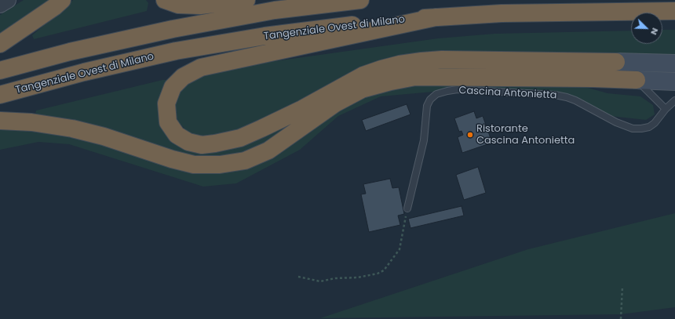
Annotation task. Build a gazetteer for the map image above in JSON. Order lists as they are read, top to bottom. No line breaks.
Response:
{"streets":{"highway":["Tangenziale Ovest di Milano"],"lane":["Cascina Antonietta"]},"places":["Ristorante Cascina Antonietta"],"north":"bottom right"}
